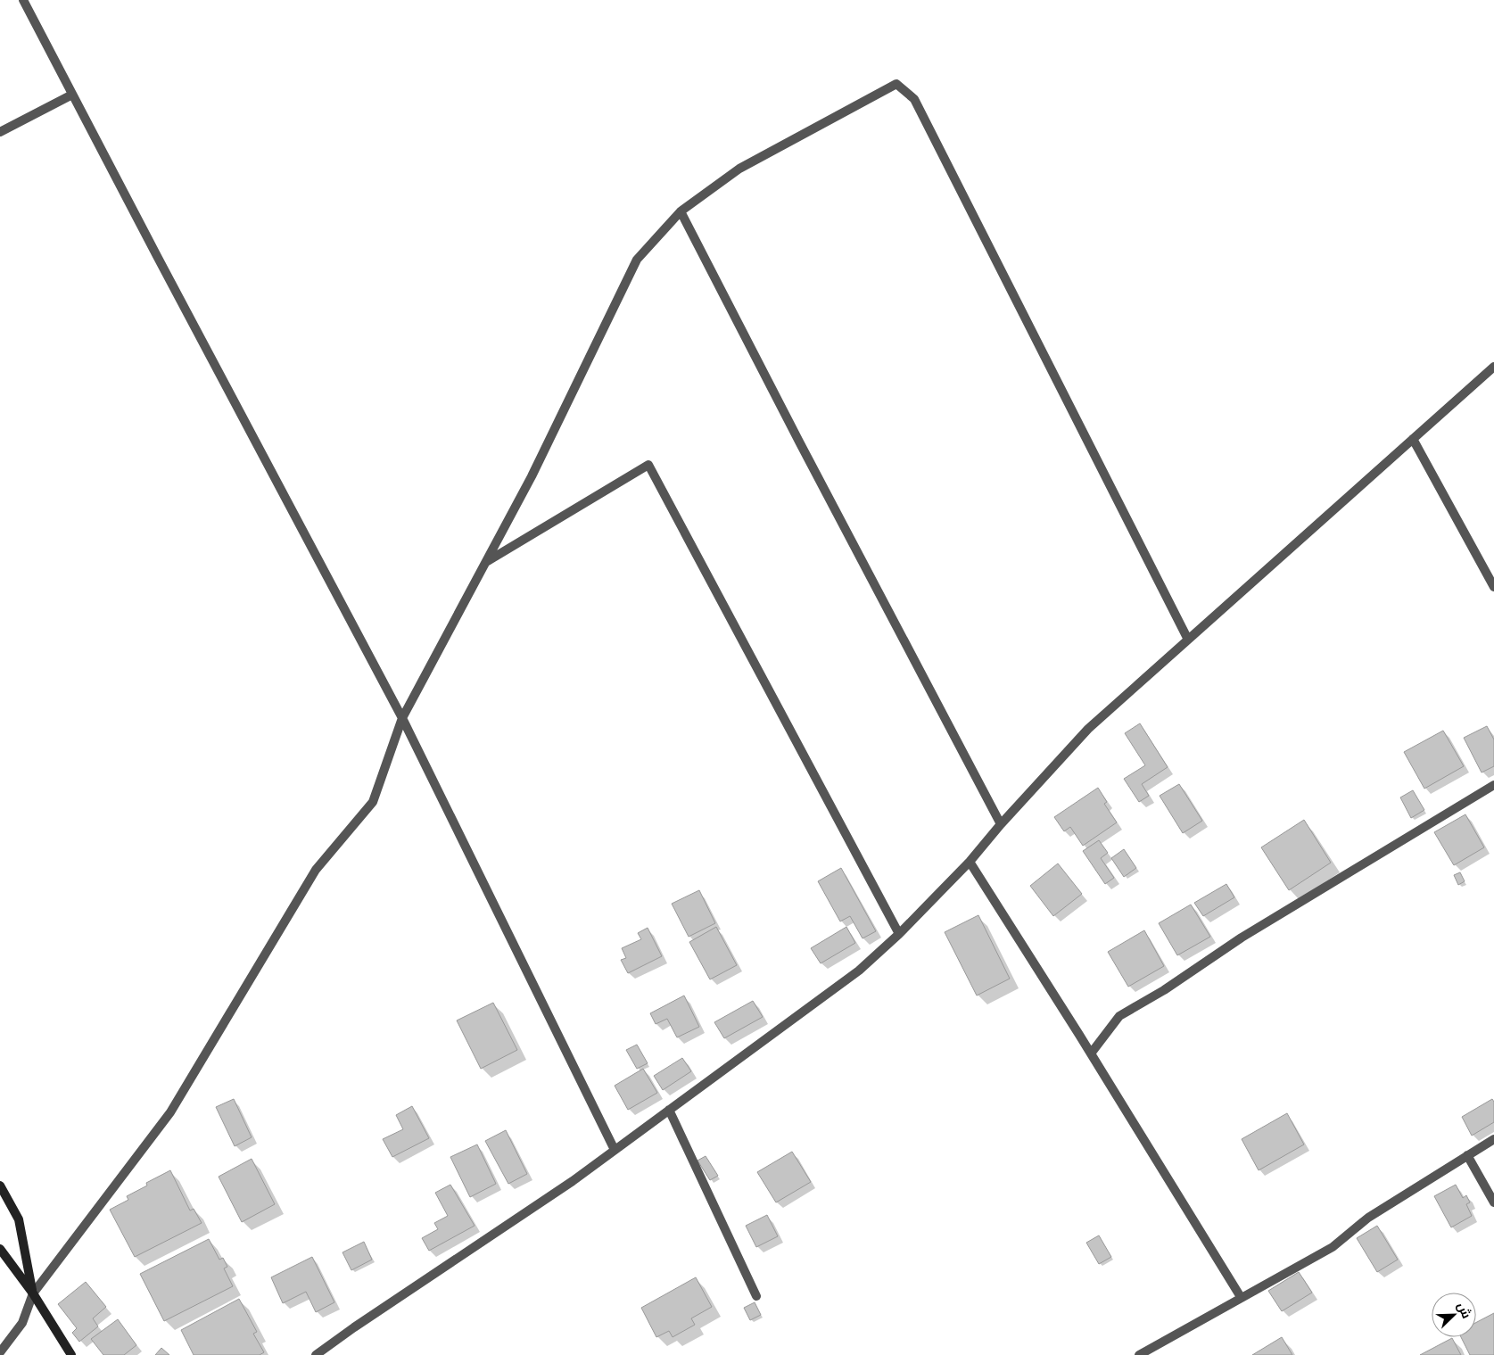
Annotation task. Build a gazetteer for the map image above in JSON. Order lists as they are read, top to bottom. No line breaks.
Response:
{"north":"top right"}
